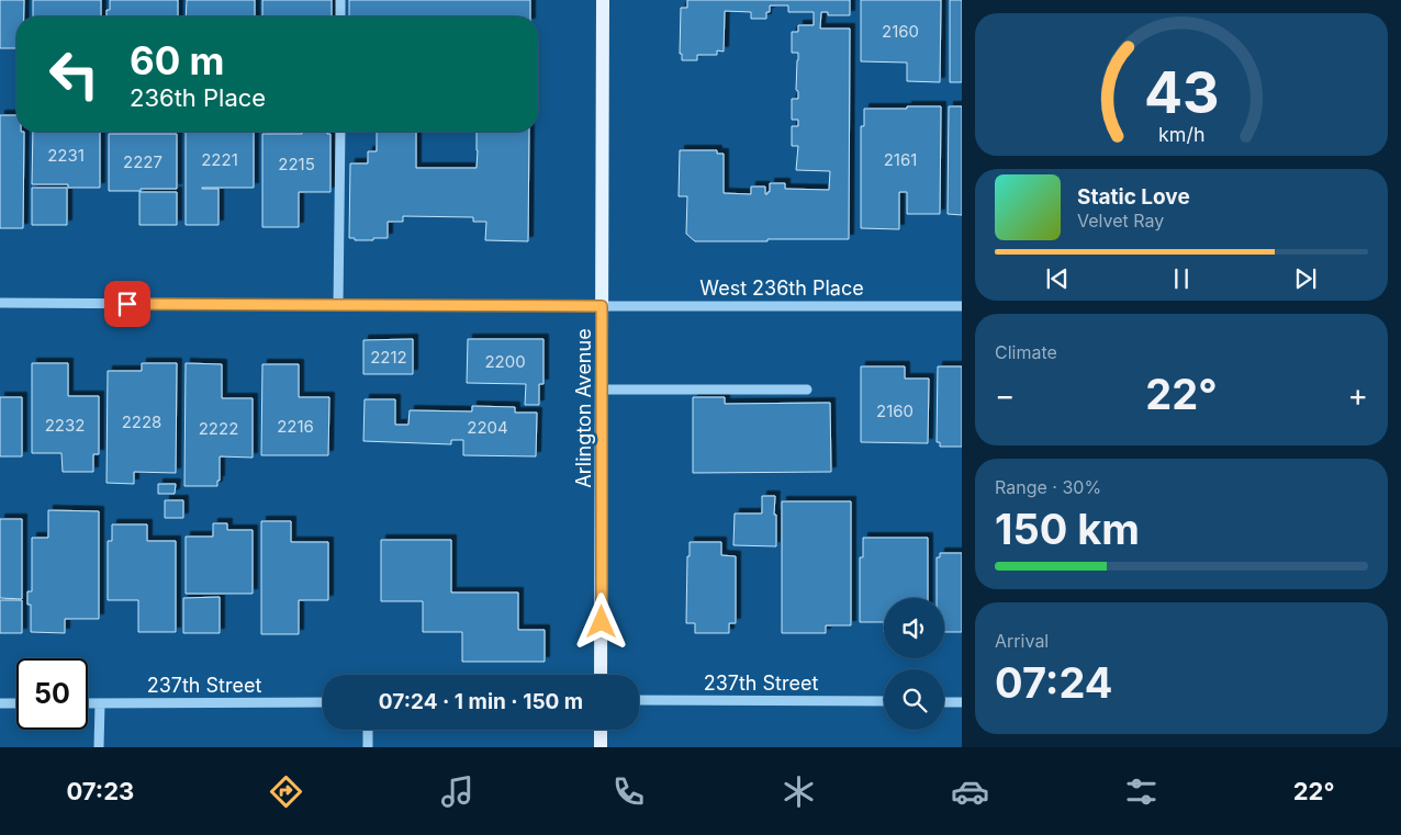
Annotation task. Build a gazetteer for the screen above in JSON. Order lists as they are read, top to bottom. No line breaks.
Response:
{"streets":{"main road":["Arlington Avenue"],"street":["West 236th Place","237th Street"]},"crossings":[["West 236th Place","Arlington Avenue"]],"house_numbers":["2160","2231","2221","2161","2227","2215","2212","2200","2160","2228","2232","2216","2204","2222"],"page":{"turn":["60 m","236th Place"],"song":["Static Love","Velvet Ray"],"tile":["Climate",["Range · 30%","150 km"],["Arrival","07:24"]],"heat":["−","22°","+"],"limit":"50","trip":"07:24 · 1 min · 150 m","tabs":["07:23","22°"],"gauge":["43","km/h"]}}
